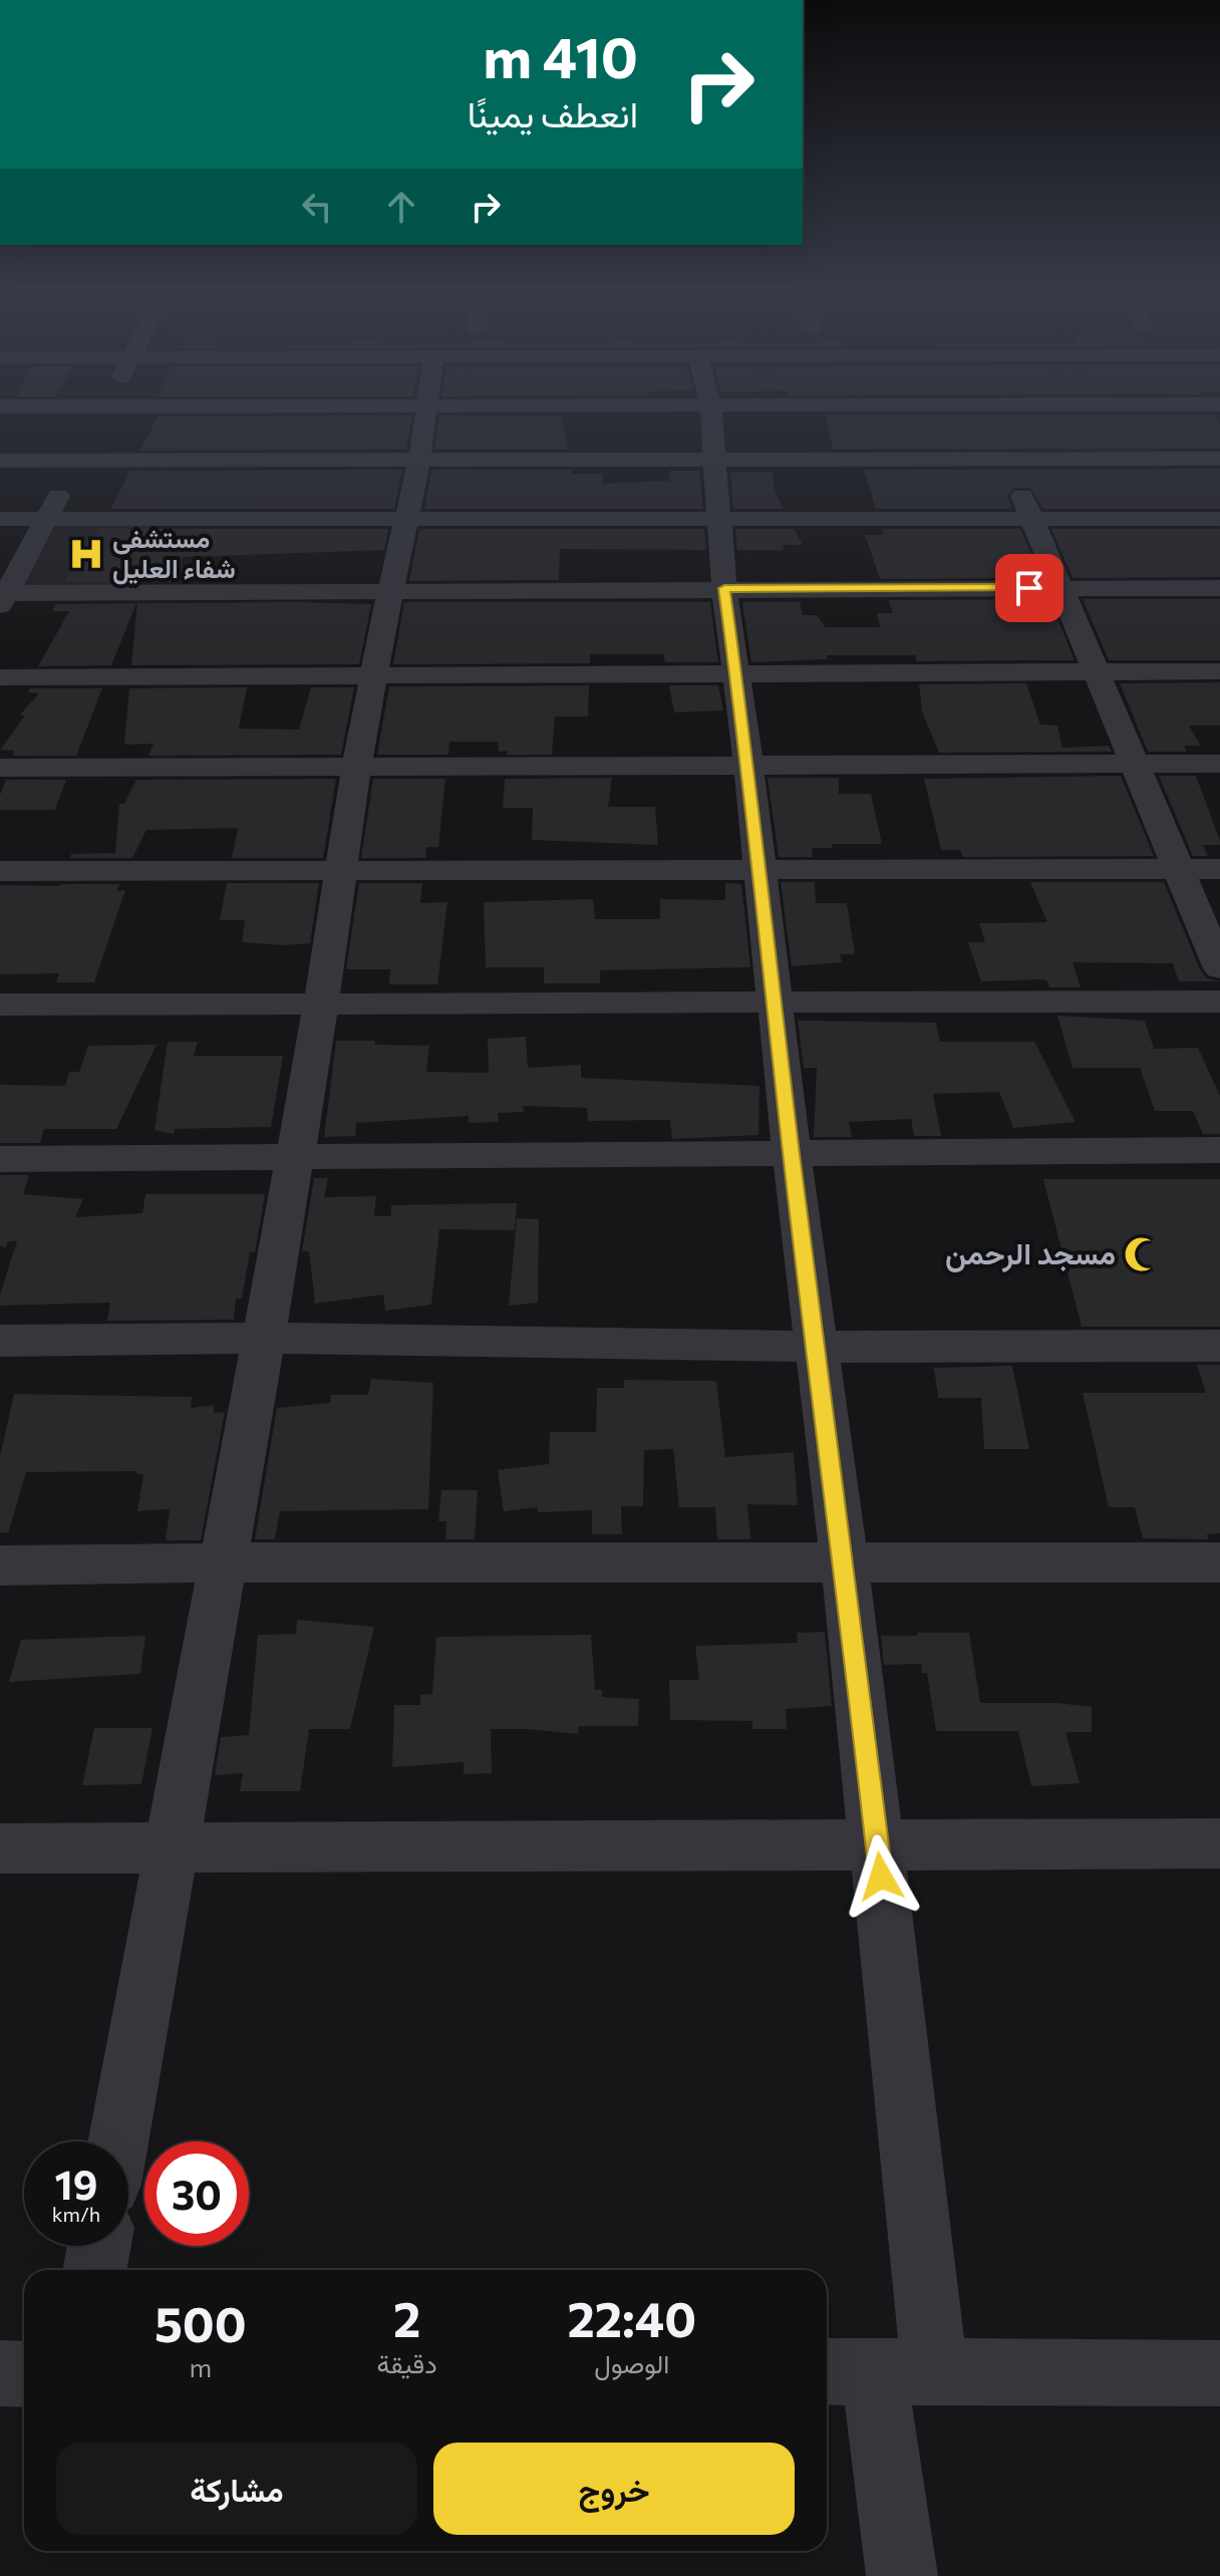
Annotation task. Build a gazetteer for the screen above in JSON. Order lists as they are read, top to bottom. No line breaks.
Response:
{"places":{"hospital":["مستشفى شفاء العليل"],"mosque":["مسجد الرحمن"]},"page":{"turn":["410 m","انعطف يمينًا"],"speed":"19 km/h","limit":"30","eta":["22:40","الوصول","2","دقيقة","500","m"],"buttons":["خروج","مشاركة"]}}
